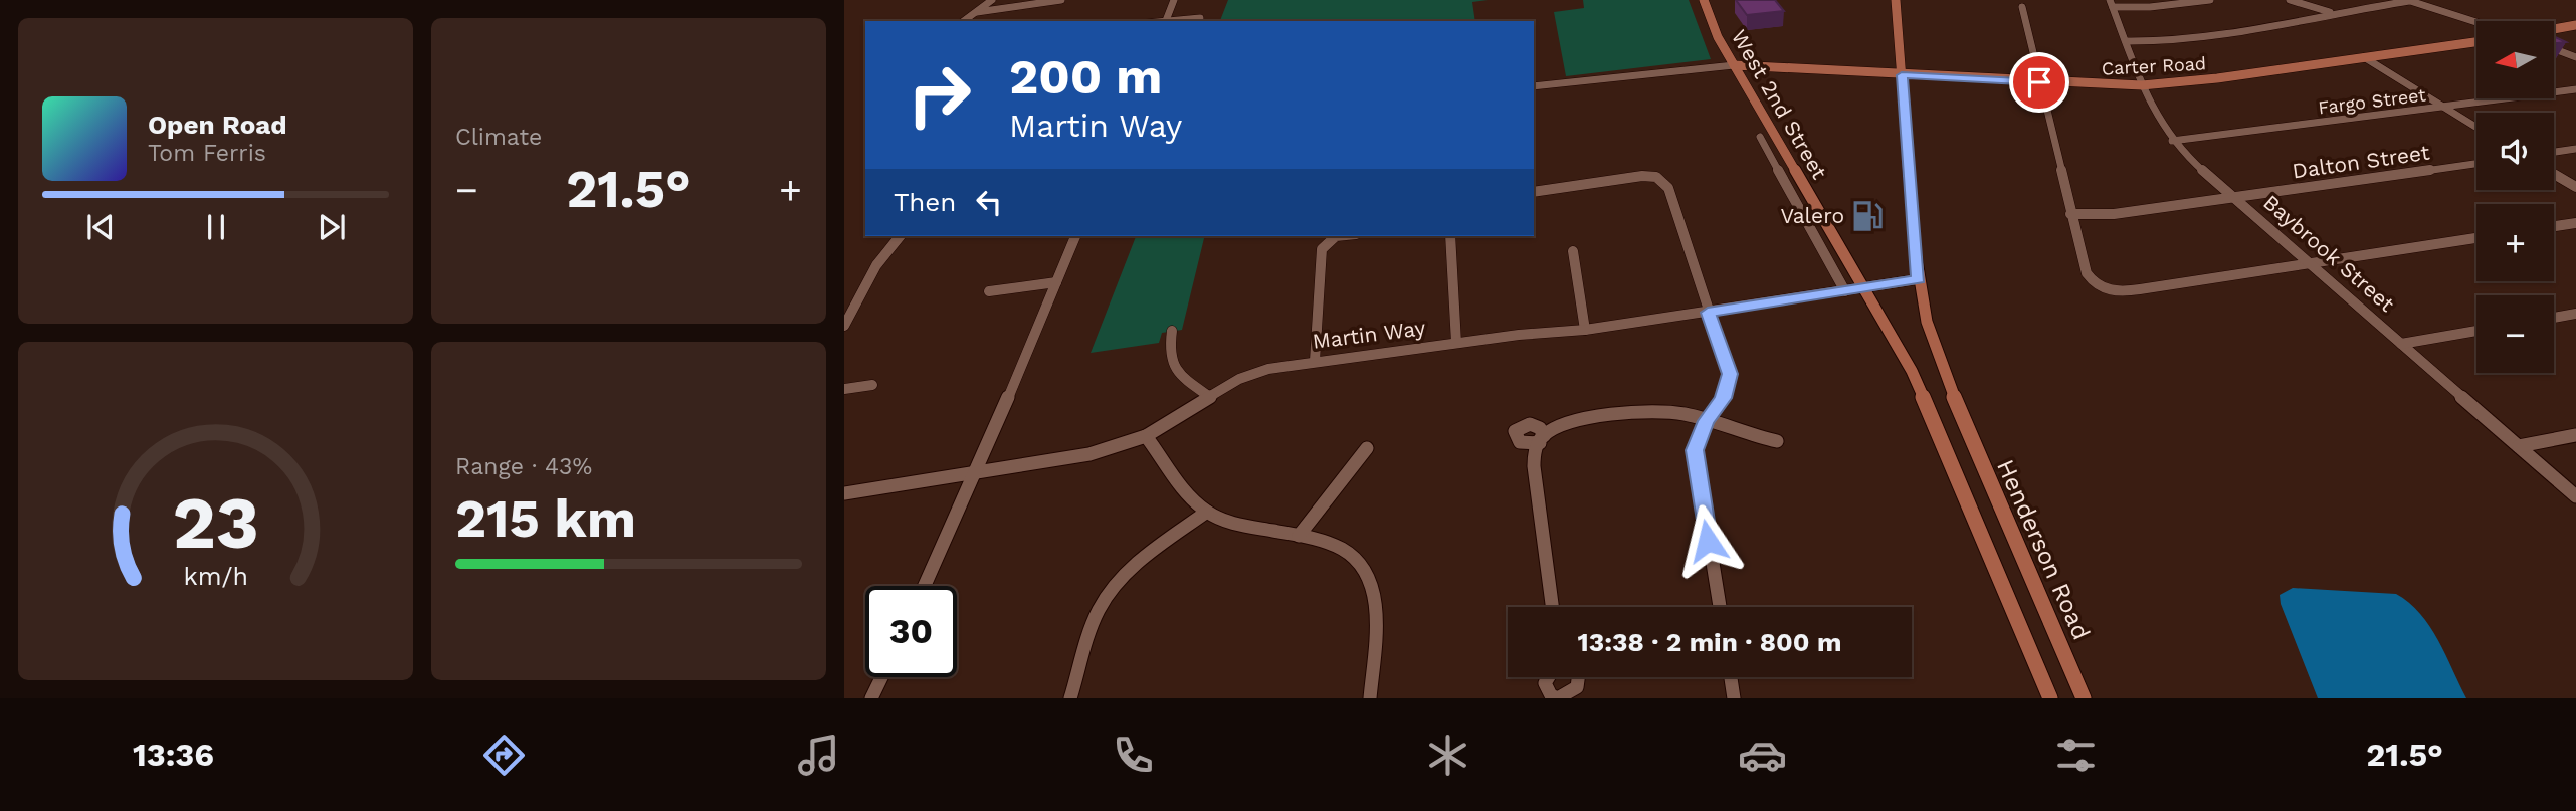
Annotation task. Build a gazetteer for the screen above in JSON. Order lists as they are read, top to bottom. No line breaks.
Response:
{"streets":{"main road":["Carter Road","West 2nd Street","Henderson Road"],"street":["Fargo Street","Dalton Street","Baybrook Street","Martin Way"]},"crossings":[["Carter Road","West 2nd Street"],["Carter Road","Baybrook Street"],["Carter Road","Henderson Road"],["Fargo Street","Baybrook Street"],["West 2nd Street","Martin Way"],["Dalton Street","Baybrook Street"],["Martin Way","Henderson Road"]],"places":{"fuel station":["Valero"]},"north":"left","page":{"tile":["Climate",["Range · 43%","215 km"]],"map_buttons":["+","−"],"turn":["200 m","Martin Way"],"song":["Open Road","Tom Ferris"],"heat":["−","21.5°","+"],"then":"Then","limit":"30","trip":"13:38 · 2 min · 800 m","tabs":["13:36","21.5°"],"gauge":["23","km/h"]}}
